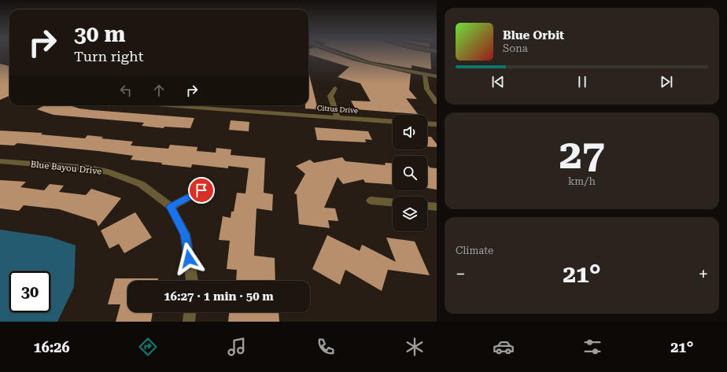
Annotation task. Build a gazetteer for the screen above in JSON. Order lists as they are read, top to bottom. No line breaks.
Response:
{"streets":{"street":["Citrus Drive","Blue Bayou Drive"]},"page":{"turn":["30 m","Turn right"],"song":["Blue Orbit","Sona"],"tile":[["27","km/h"],"Climate"],"heat":["−","21°","+"],"limit":"30","trip":"16:27 · 1 min · 50 m","tabs":["16:26","21°"]}}
